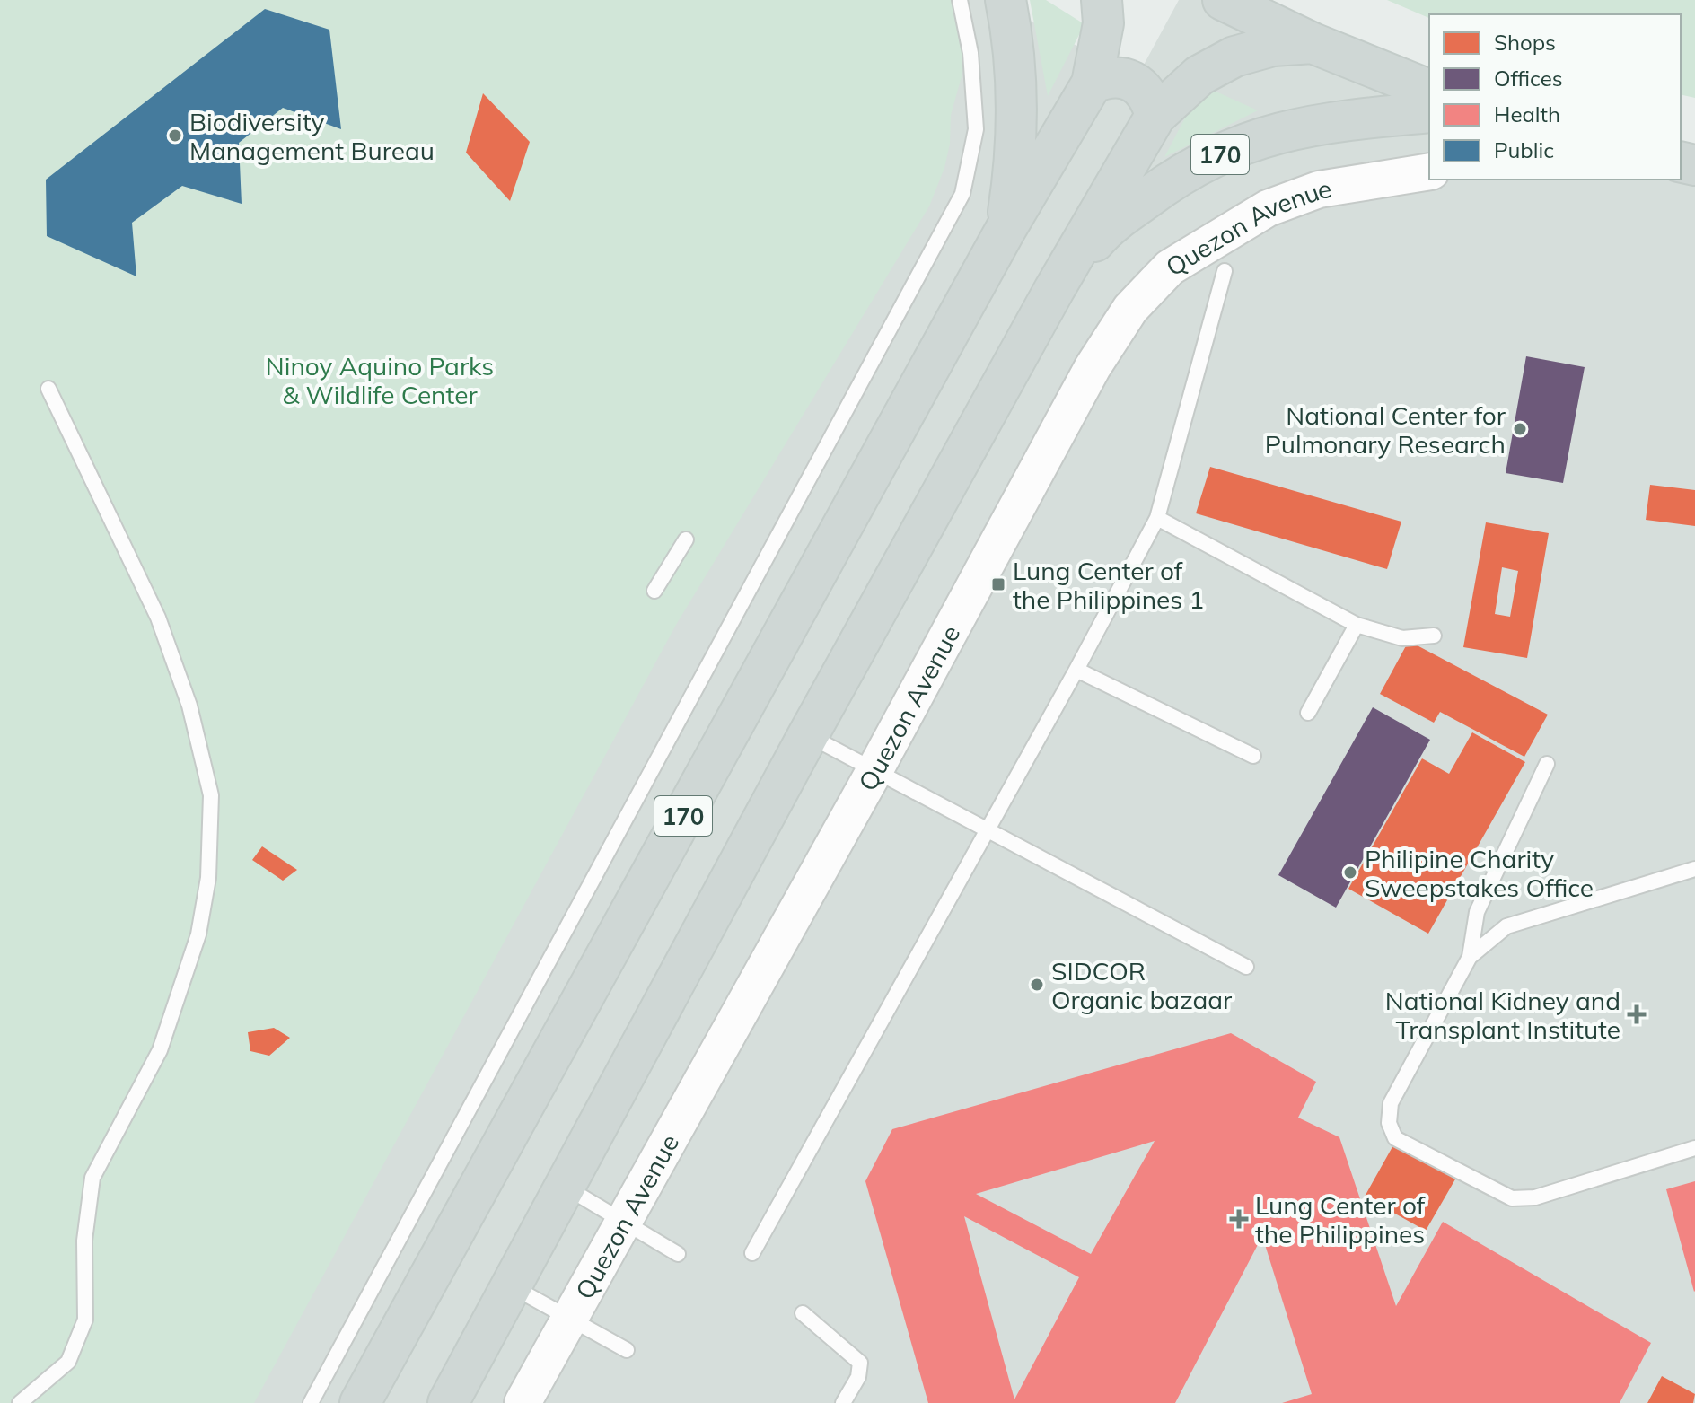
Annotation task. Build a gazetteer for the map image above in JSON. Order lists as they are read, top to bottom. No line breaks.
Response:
{"streets":{"main road":["170"],"street":["Quezon Avenue"]},"parks":["Ninoy Aquino Parks & Wildlife Center"],"places":{"other":["Biodiversity Management Bureau","National Center for Pulmonary Research","Philipine Charity Sweepstakes Office","SIDCOR Organic bazaar"],"transit":["Lung Center of the Philippines 1"],"health":["National Kidney and Transplant Institute","Lung Center of the Philippines"]},"legend":["Shops","Offices","Health","Public"]}
